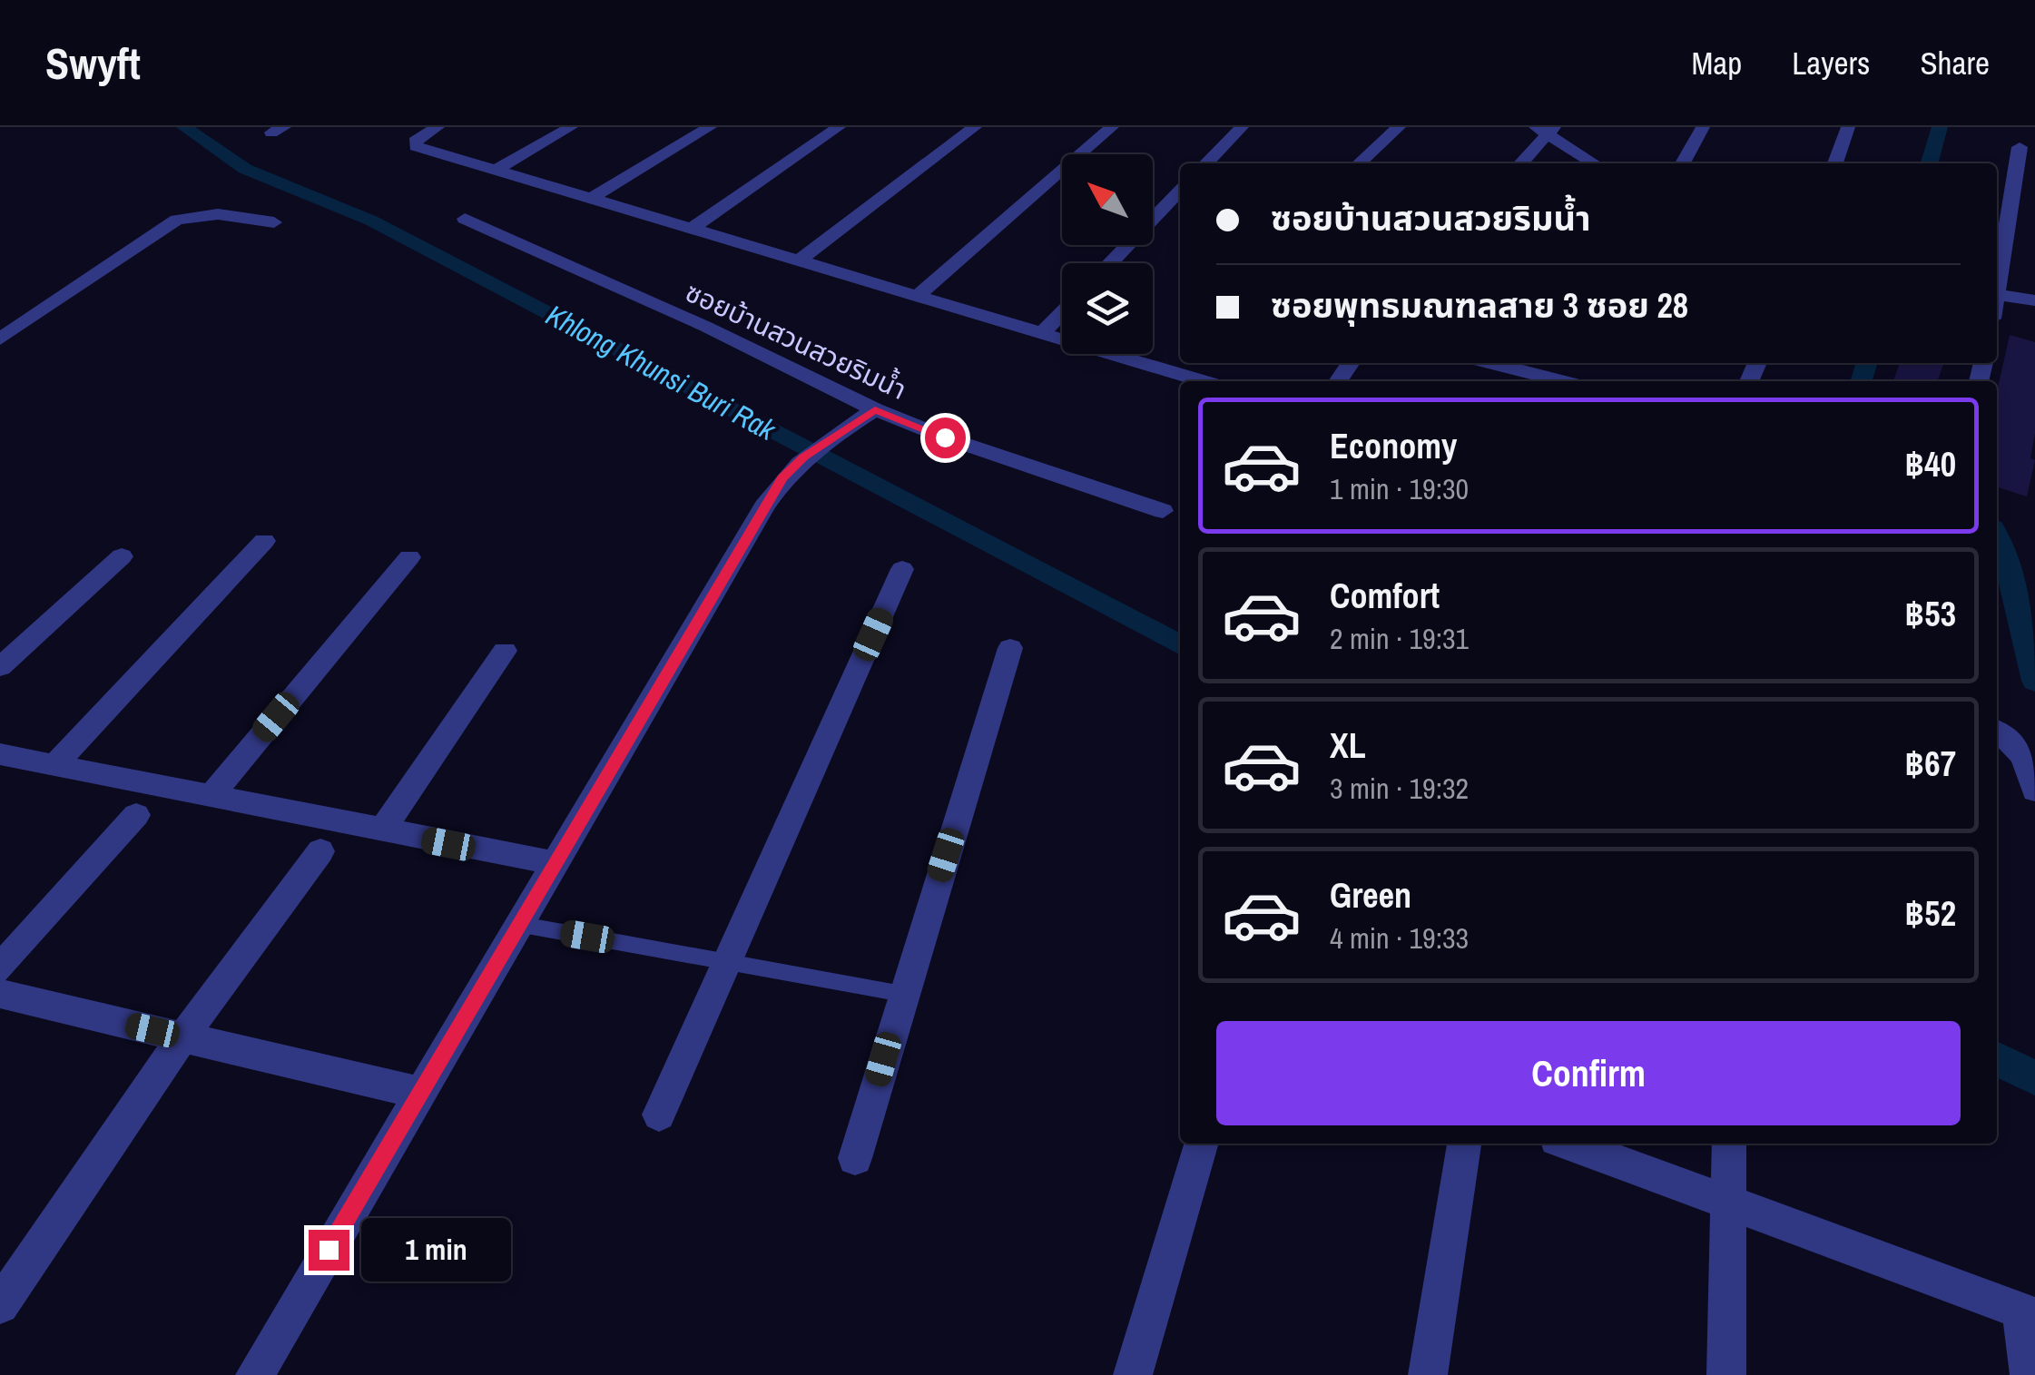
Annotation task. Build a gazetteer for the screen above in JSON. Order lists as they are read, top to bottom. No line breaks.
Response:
{"streets":{"street":["ซอยบ้านสวนสวยริมน้ำ"]},"water":["Khlong Khunsi Buri Rak"],"north":"top left","page":{"header":"Swyft","nav":["Map","Layers","Share"],"banner":["ซอยบ้านสวนสวยริมน้ำ","ซอยพุทธมณฑลสาย 3 ซอย 28"],"list":[{"name":"Economy","note":"1 min · 19:30","value":"฿40"},{"name":"Comfort","note":"2 min · 19:31","value":"฿53"},{"name":"XL","note":"3 min · 19:32","value":"฿67"},{"name":"Green","note":"4 min · 19:33","value":"฿52"}],"buttons":"Confirm","bubble":"1 min"}}
